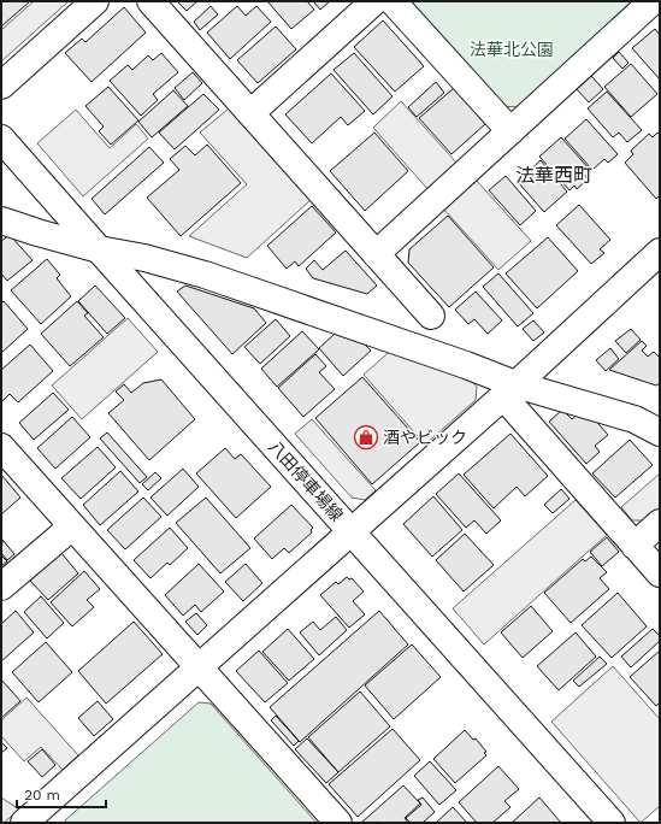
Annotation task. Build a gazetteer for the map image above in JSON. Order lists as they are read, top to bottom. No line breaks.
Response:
{"streets":{"street":["八田停車場線"]},"districts":["法華西町"],"parks":["法華北公園"],"places":{"shop":["酒やビック"]},"scale_bar":"20 m"}
